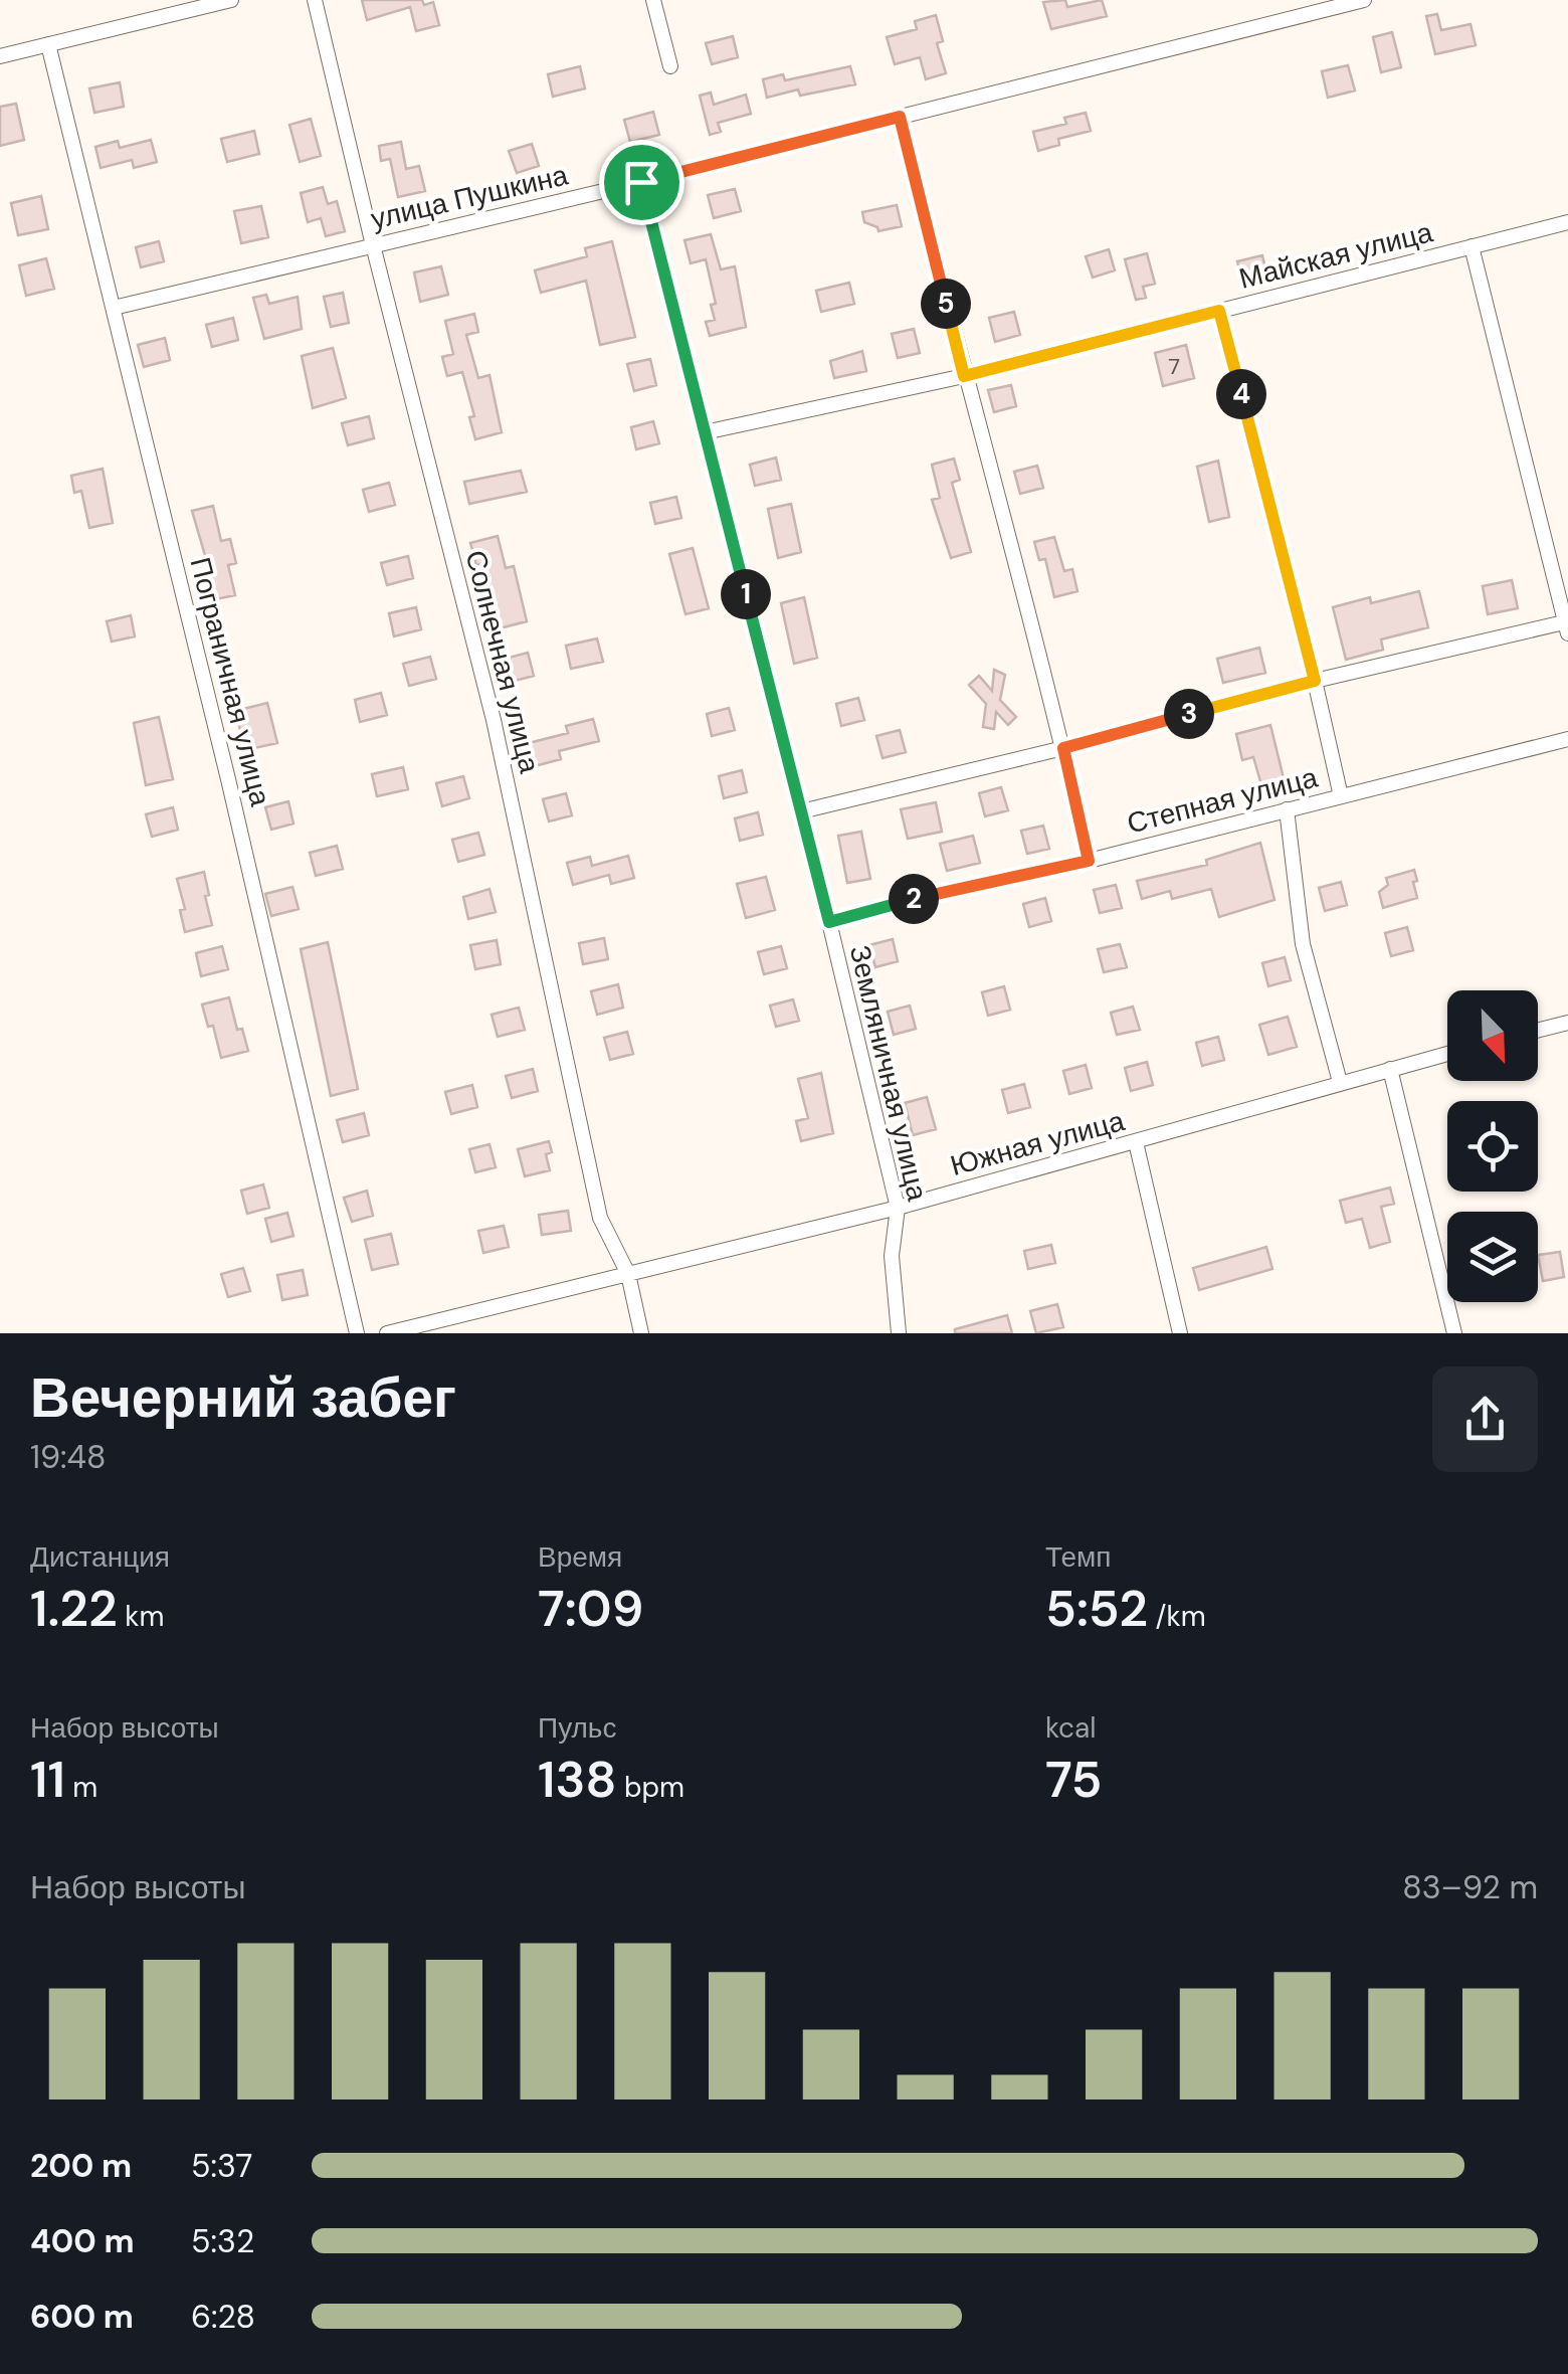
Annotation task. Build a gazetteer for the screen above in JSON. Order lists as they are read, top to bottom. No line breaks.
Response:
{"streets":{"street":["улица Пушкина","Майская улица","Солнечная улица","Пограничная улица","Степная улица","Земляничная улица","Южная улица"]},"crossings":[["улица Пушкина","Солнечная улица"],["улица Пушкина","Пограничная улица"],["улица Пушкина","Земляничная улица"],["Майская улица","Земляничная улица"],["Солнечная улица","Южная улица"],["Степная улица","Земляничная улица"],["Земляничная улица","Южная улица"]],"house_numbers":["7"],"north":"bottom right","page":{"pins":["5","4","1","3","2"],"heading":["Вечерний забег","19:48"],"stats":[["Дистанция","1.22 km"],["Время","7:09"],["Темп","5:52 /km"],["Набор высоты","11 m"],["Пульс","138 bpm"],["kcal","75"]],"chart":["Набор высоты","83–92 m"],"list":[{"name":"200 m","note":"5:37"},{"name":"400 m","note":"5:32"},{"name":"600 m","note":"6:28"}]}}
